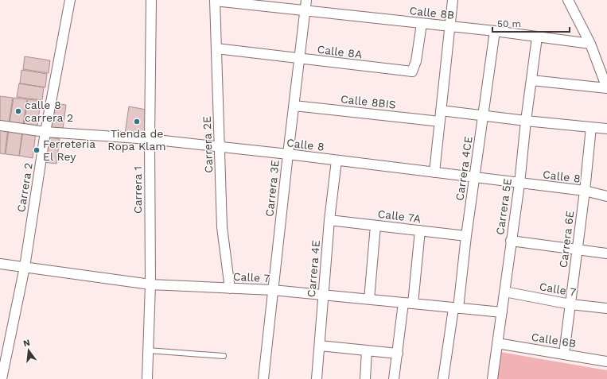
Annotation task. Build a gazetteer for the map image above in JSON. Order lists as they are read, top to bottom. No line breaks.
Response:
{"streets":{"street":["Calle 8B","Calle 8A","Calle 8BIS","Carrera 2E","Calle 8","Carrera 4CE","Carrera 2","Carrera 3E","Carrera 1","Carrera 5E","Calle 7A","Carrera 6E","Carrera 4E","Calle 7","Calle 6B"]},"crossings":[["Calle 8B","Calle 8A"],["Calle 8B","Carrera 2E"],["Calle 8B","Carrera 4CE"],["Calle 8B","Carrera 3E"],["Calle 8B","Carrera 5E"],["Calle 8A","Carrera 2E"],["Calle 8A","Carrera 3E"],["Calle 8BIS","Carrera 3E"],["Carrera 2E","Calle 8"],["Carrera 2E","Calle 7"],["Calle 8","Carrera 4CE"],["Calle 8","Carrera 2"],["Calle 8","Carrera 3E"],["Calle 8","Carrera 1"],["Calle 8","Carrera 5E"],["Calle 8","Carrera 6E"],["Calle 8","Carrera 4E"],["Carrera 4CE","Calle 7A"],["Carrera 4CE","Calle 7"],["Carrera 2","Calle 7"],["Carrera 3E","Calle 7"],["Carrera 1","Calle 7"],["Carrera 5E","Calle 7"],["Carrera 5E","Calle 6B"],["Calle 7A","Carrera 4E"],["Carrera 6E","Calle 7"],["Carrera 6E","Calle 6B"],["Carrera 4E","Calle 7"]],"places":["calle 8 carrera 2","Tienda de Ropa Klam","Ferreteria El Rey"],"scale_bar":"50 m","north":"top"}
